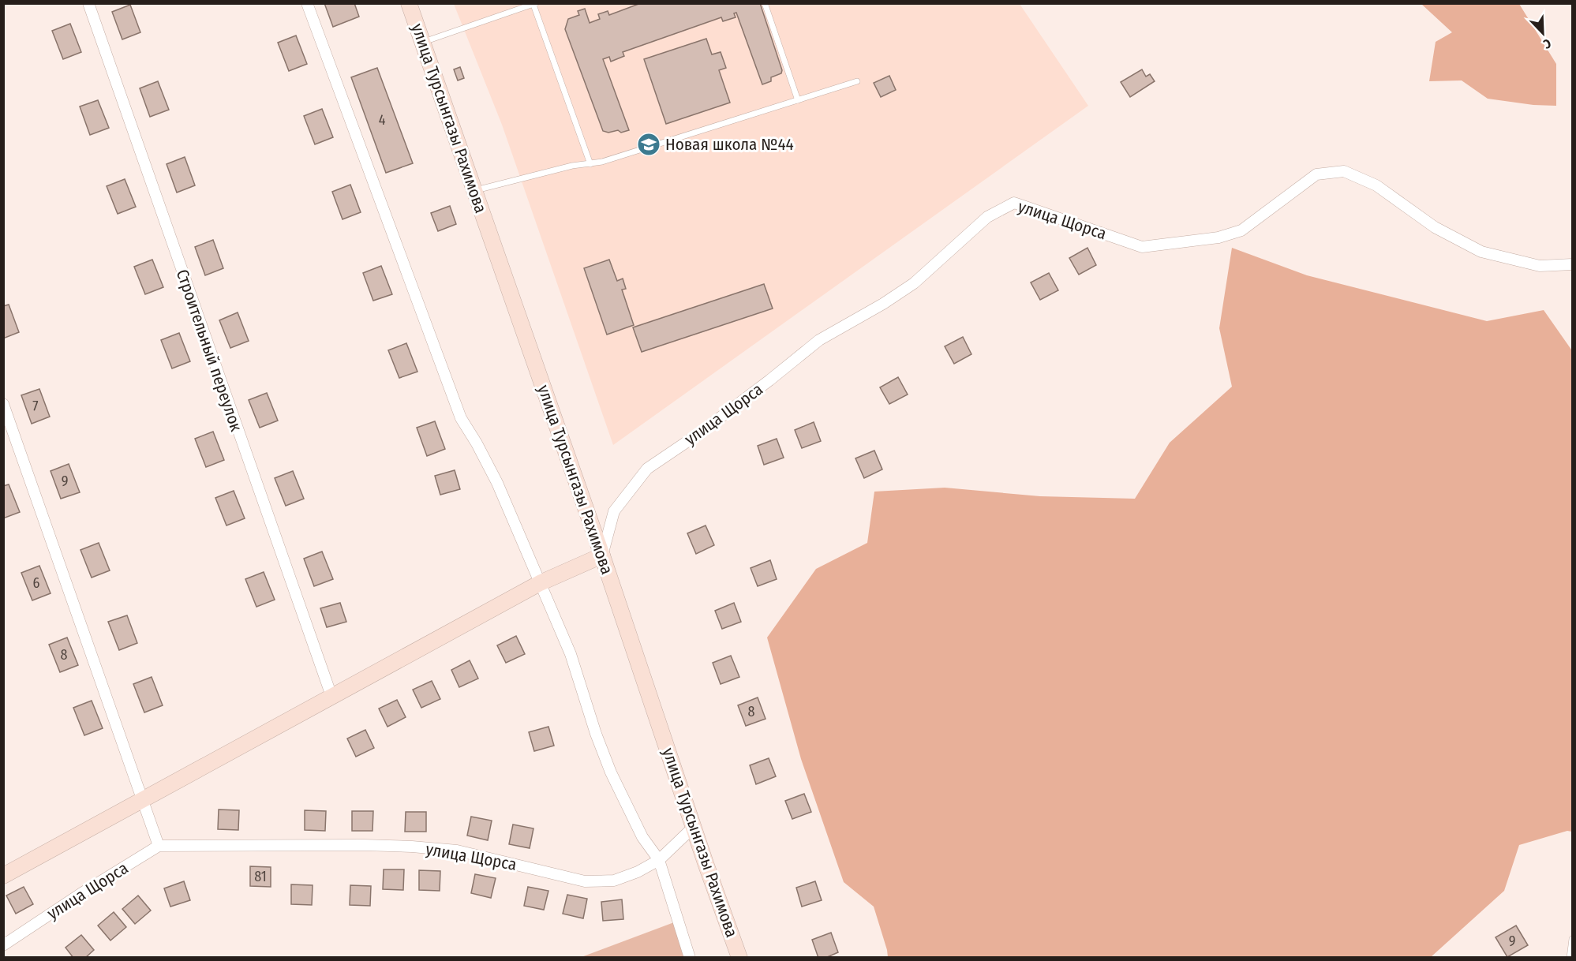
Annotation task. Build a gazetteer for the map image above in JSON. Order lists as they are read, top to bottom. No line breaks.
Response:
{"streets":{"street":["улица Турсынгазы Рахимова","улица Щорса","Строительный переулок"]},"crossings":[["улица Турсынгазы Рахимова","улица Щорса"]],"places":{"school or university":["Новая школа №44"]},"house_numbers":["4","7","9","6","8","8","81","9"],"north":"bottom right"}
